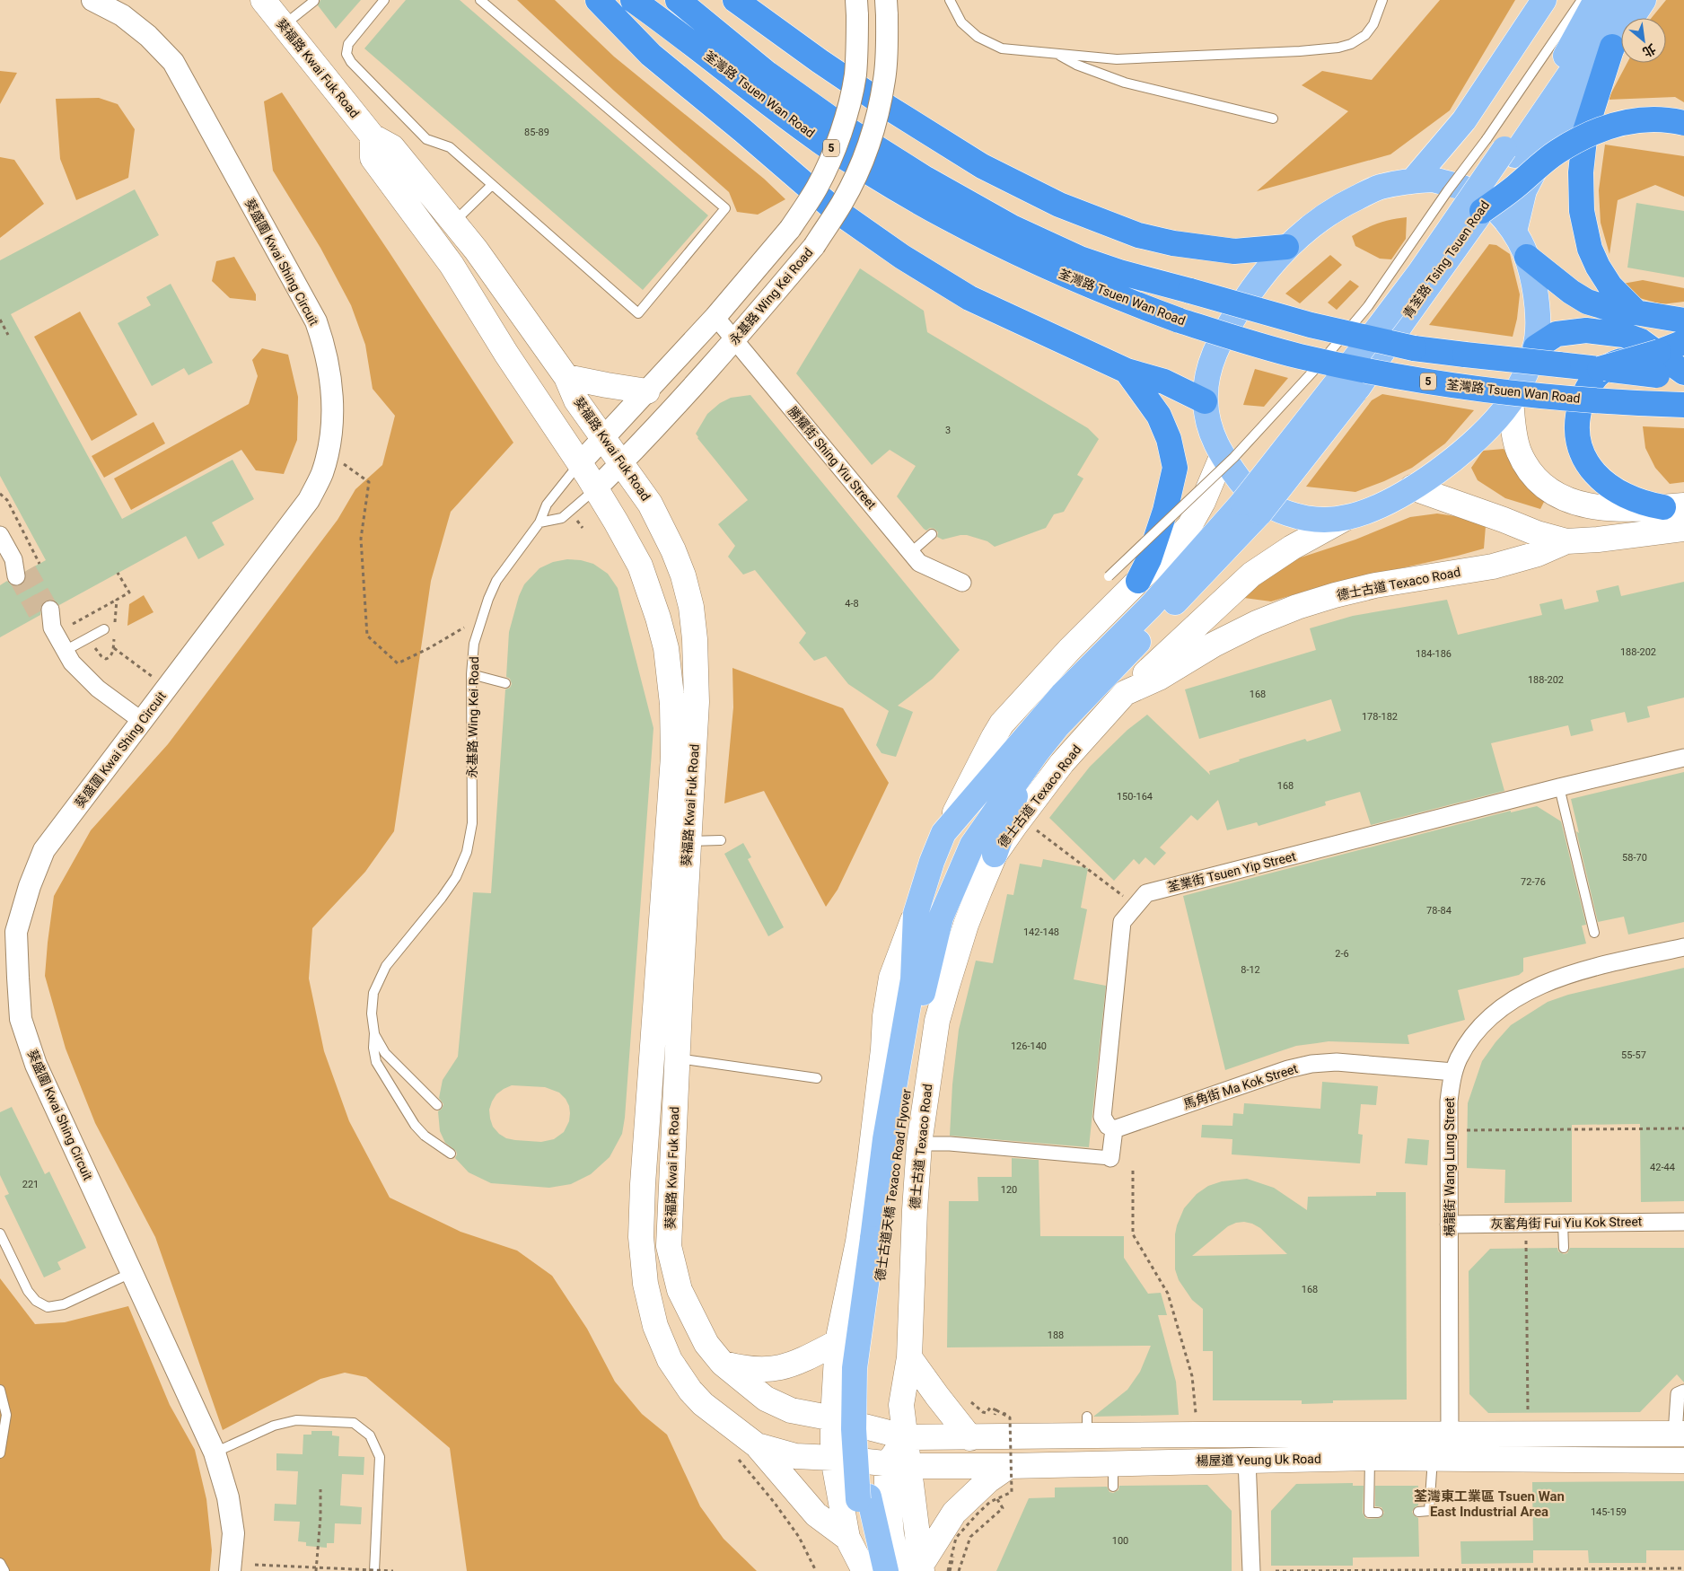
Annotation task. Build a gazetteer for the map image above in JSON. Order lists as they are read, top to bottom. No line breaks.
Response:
{"streets":{"highway":["荃灣路 Tsuen Wan Road","5"],"main road":["葵福路 Kwai Fuk Road","青荃路 Tsing Tsuen Road","德士古道 Texaco Road","德士古道天橋 Texaco Road Flyover","楊屋道 Yeung Uk Road"],"street":["葵盛圍 Kwai Shing Circuit","永基路 Wing Kei Road","勝耀街 Shing Yiu Street","荃業街 Tsuen Yip Street","馬角街 Ma Kok Street","橫龍街 Wang Lung Street","灰窰角街 Fui Yiu Kok Street"]},"crossings":[["葵福路 Kwai Fuk Road","永基路 Wing Kei Road"],["葵福路 Kwai Fuk Road","德士古道 Texaco Road"],["葵福路 Kwai Fuk Road","楊屋道 Yeung Uk Road"],["永基路 Wing Kei Road","勝耀街 Shing Yiu Street"],["德士古道 Texaco Road","楊屋道 Yeung Uk Road"],["荃業街 Tsuen Yip Street","馬角街 Ma Kok Street"],["馬角街 Ma Kok Street","橫龍街 Wang Lung Street"],["橫龍街 Wang Lung Street","灰窰角街 Fui Yiu Kok Street"],["橫龍街 Wang Lung Street","楊屋道 Yeung Uk Road"]],"districts":["荃灣東工業區 Tsuen Wan East Industrial Area"],"house_numbers":["85-89","3","4-8","188-202","184-186","188-202","168","178-182","168","150-164","58-70","72-76","78-84","142-148","2-6","8-12","126-140","55-57","42-44","221","120","168","188","145-159","100"],"north":"bottom right"}
